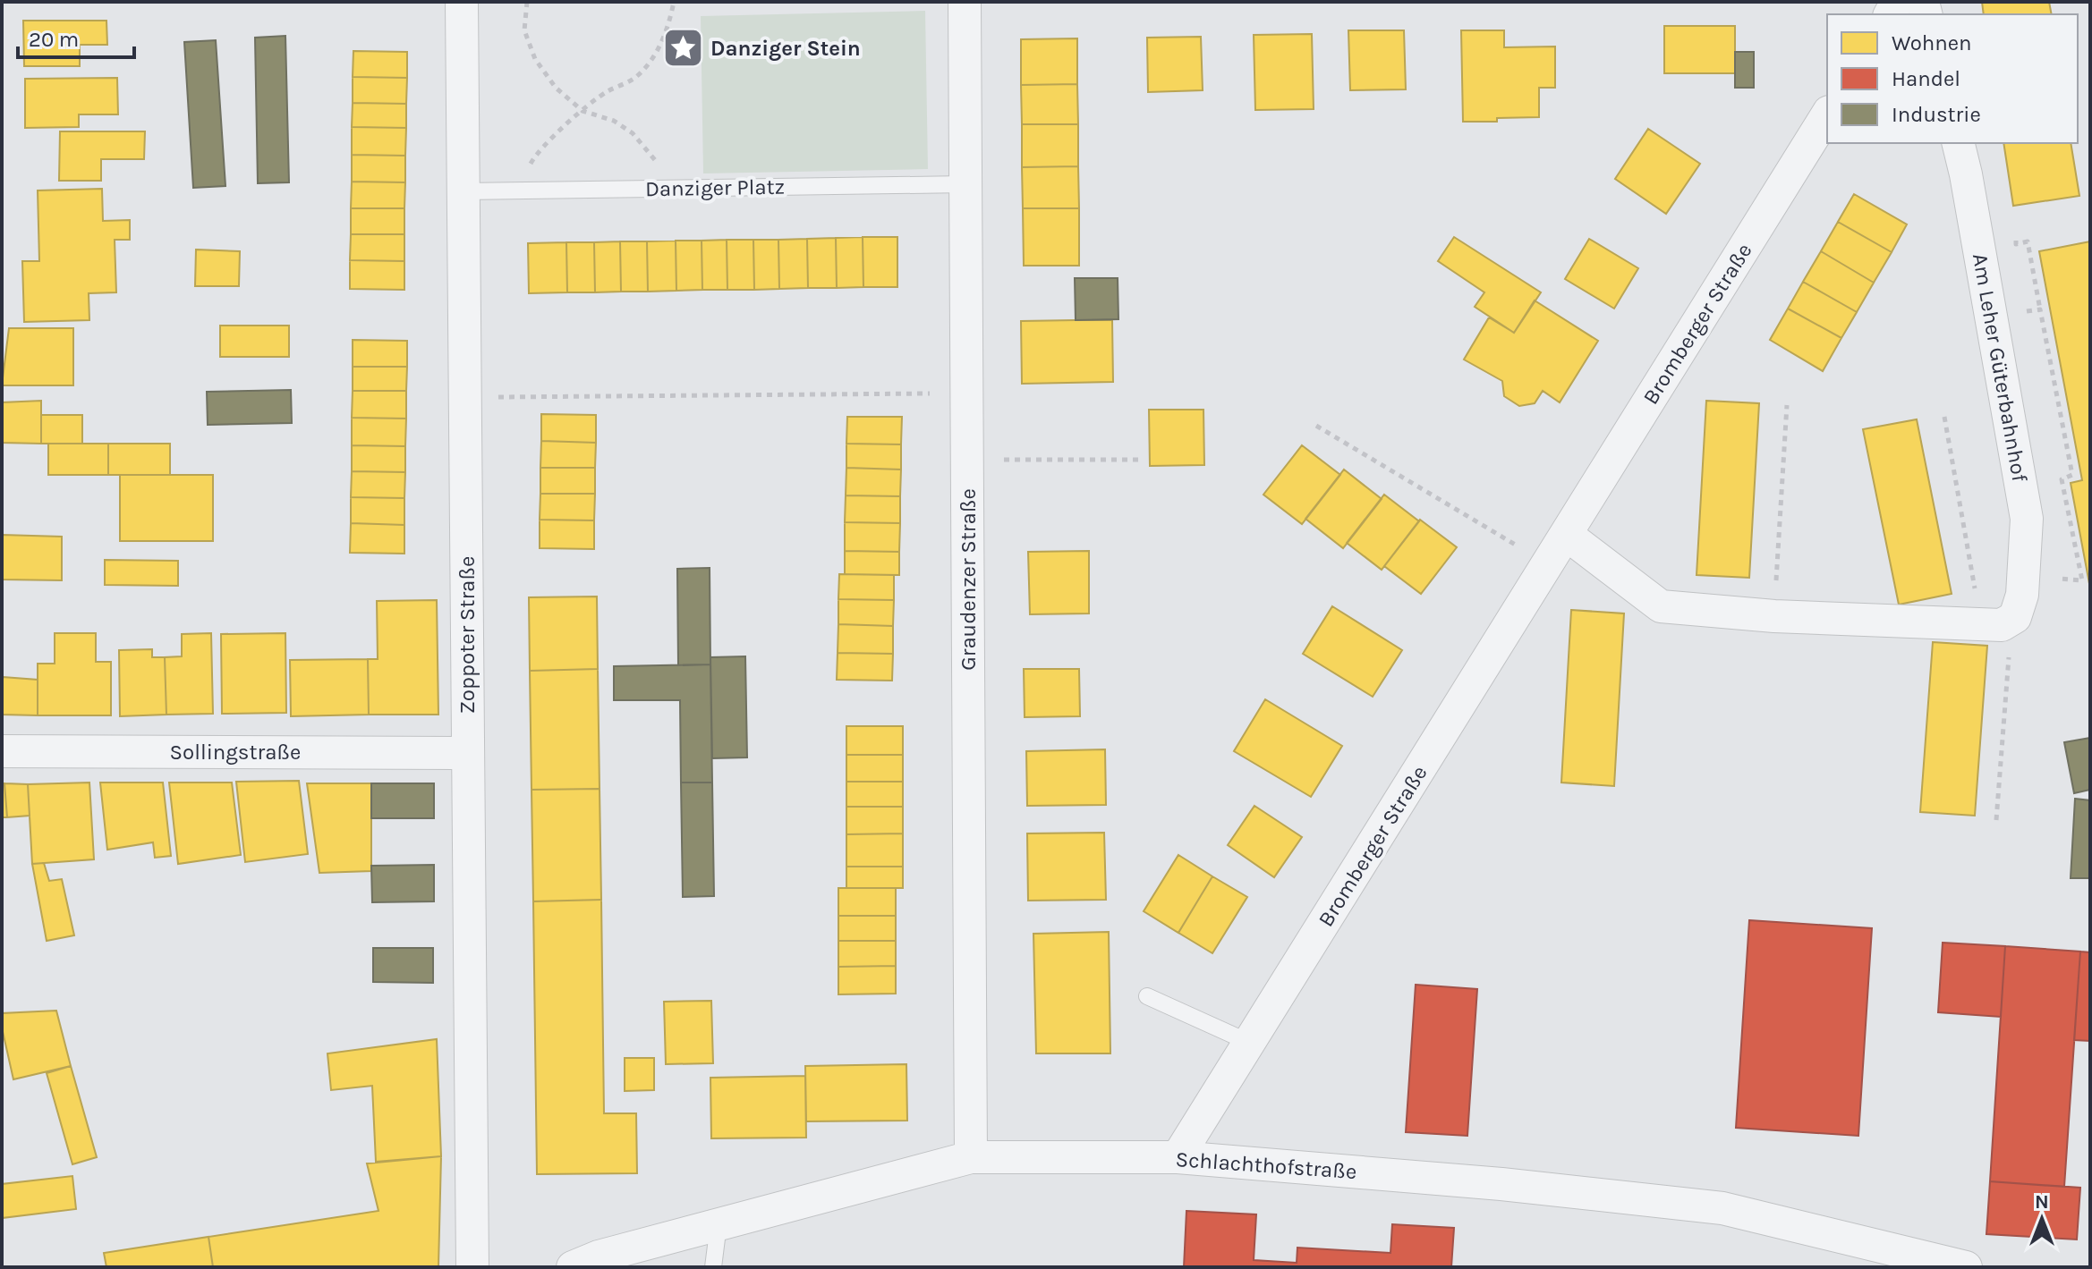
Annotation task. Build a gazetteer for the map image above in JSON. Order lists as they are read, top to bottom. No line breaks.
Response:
{"streets":{"street":["Bromberger Straße","Am Leher Güterbahnhof","Graudenzer Straße","Zoppoter Straße","Sollingstraße","Schlachthofstraße"],"lane":["Danziger Platz"]},"crossings":[["Danziger Platz","Graudenzer Straße"],["Danziger Platz","Zoppoter Straße"],["Bromberger Straße","Schlachthofstraße"],["Graudenzer Straße","Schlachthofstraße"],["Zoppoter Straße","Sollingstraße"]],"places":{"place":["Danziger Stein"]},"legend":["Wohnen","Handel","Industrie"],"scale_bar":"20 m","north":"top"}
